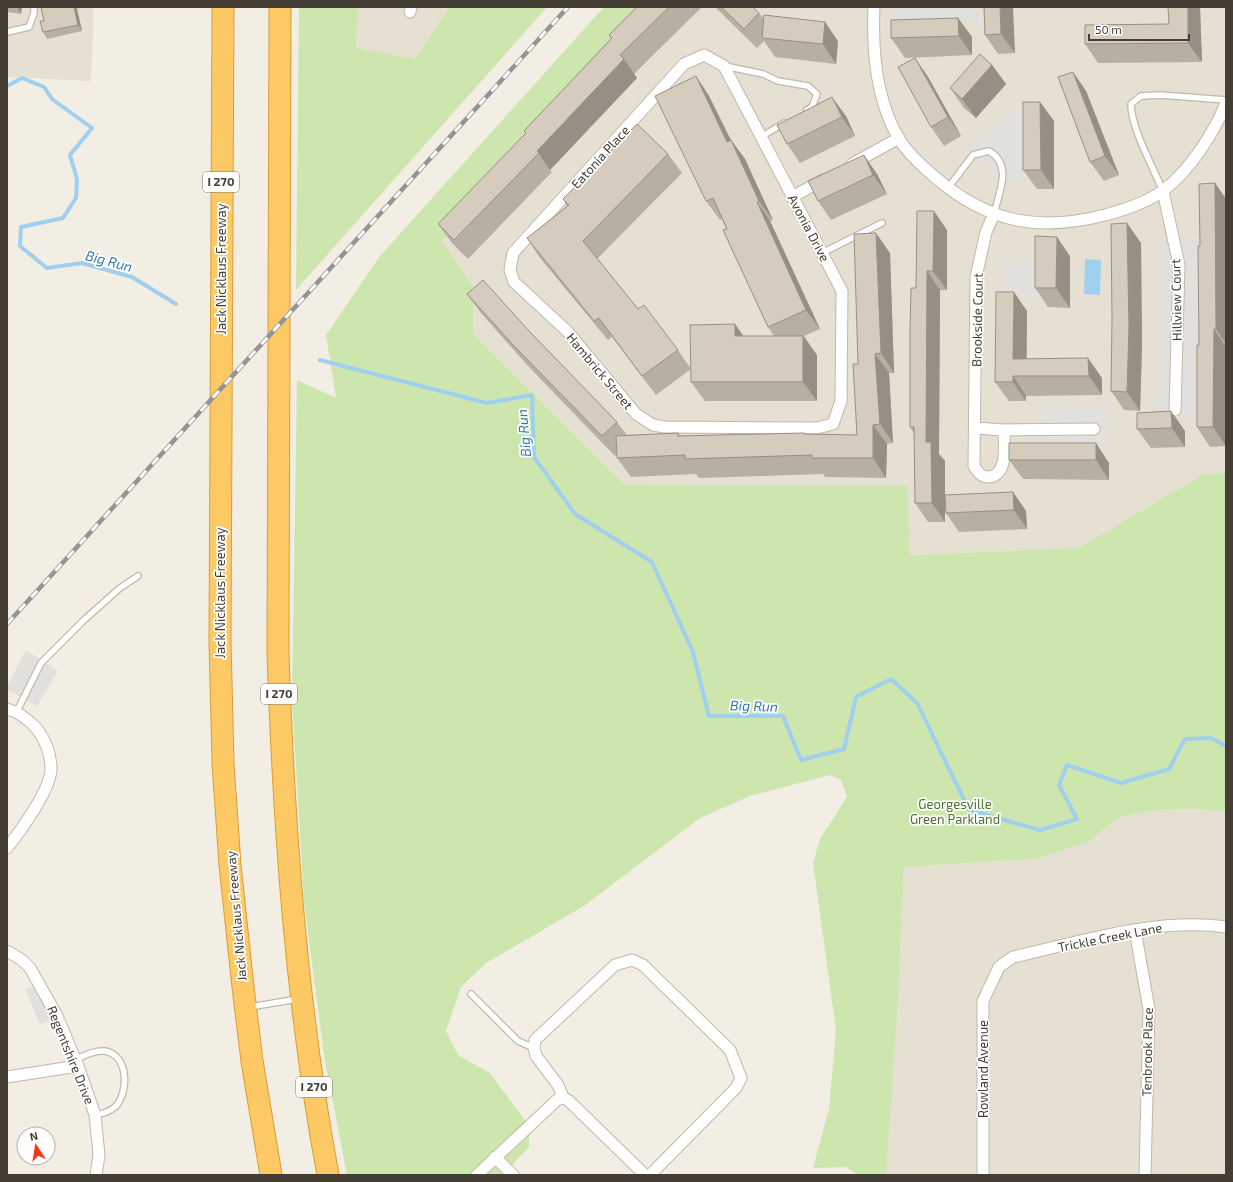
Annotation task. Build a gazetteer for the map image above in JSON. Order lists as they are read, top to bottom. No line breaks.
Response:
{"streets":{"highway":["I 270","Jack Nicklaus Freeway"],"street":["Eatonia Place","Avonia Drive","Hillview Court","Brookside Court","Hambrick Street","Trickle Creek Lane","Tenbrook Place","Regentshire Drive","Rowland Avenue"]},"crossings":[["Eatonia Place","Avonia Drive"],["Eatonia Place","Hambrick Street"],["Avonia Drive","Hambrick Street"],["Trickle Creek Lane","Tenbrook Place"],["Trickle Creek Lane","Rowland Avenue"]],"water":["Big Run"],"parks":["Georgesville Green Parkland"],"scale_bar":"50 m","north":"top"}
